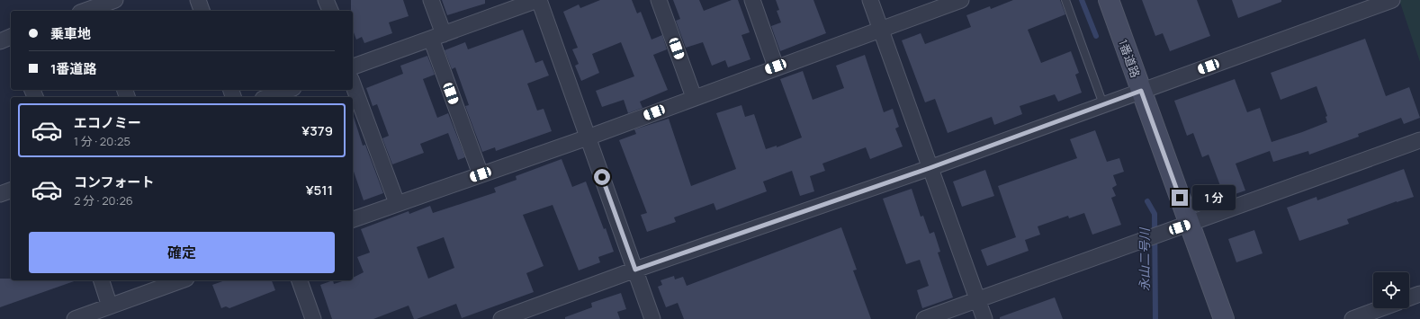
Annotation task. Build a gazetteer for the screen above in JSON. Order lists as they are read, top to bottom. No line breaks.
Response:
{"streets":{"street":["1番道路"]},"water":["永山二号川"],"page":{"banner":["乗車地","1番道路"],"list":[{"name":"エコノミー","note":"1 分 · 20:25","value":"¥379"},{"name":"コンフォート","note":"2 分 · 20:26","value":"¥511"}],"bubble":"1 分","buttons":"確定"}}
